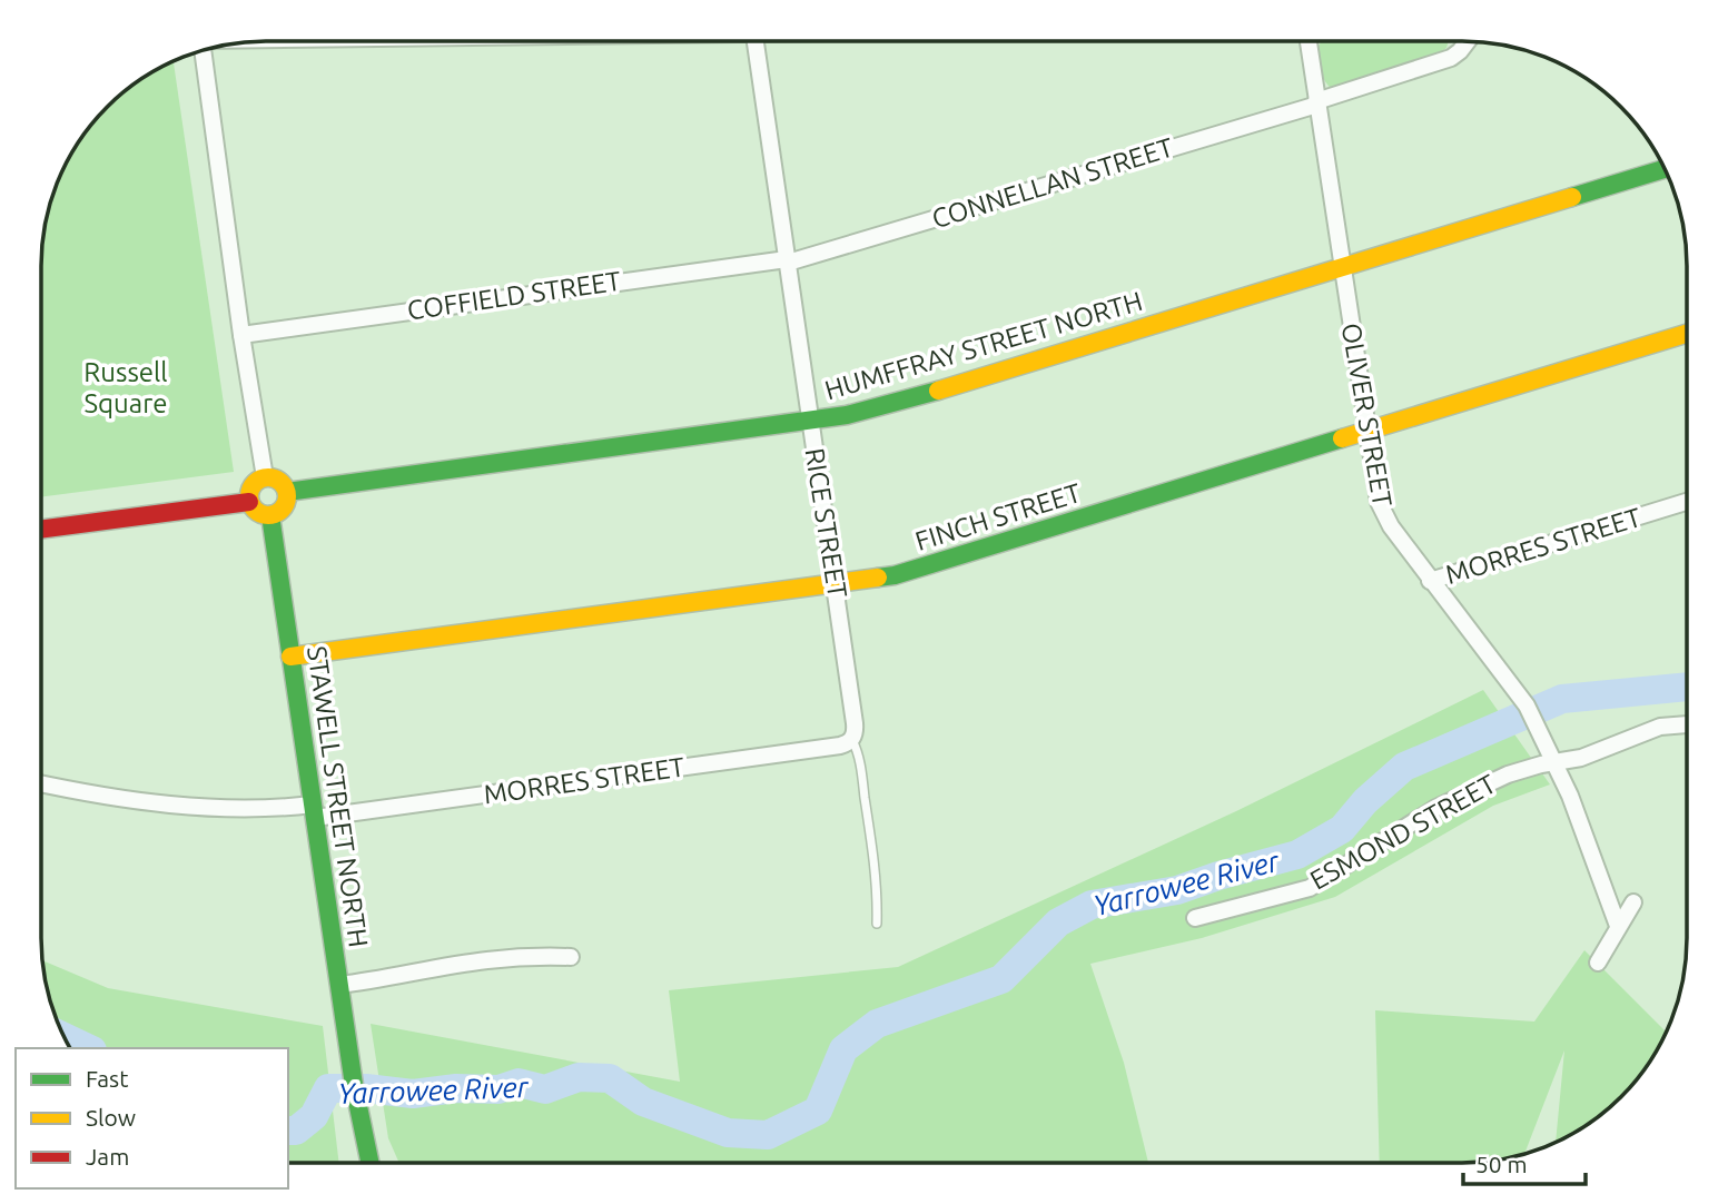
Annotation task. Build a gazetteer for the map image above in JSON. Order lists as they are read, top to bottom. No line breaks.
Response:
{"streets":{"street":["CONNELLAN STREET","COFFIELD STREET","HUMFFRAY STREET NORTH","OLIVER STREET","FINCH STREET","RICE STREET","MORRES STREET","STAWELL STREET NORTH","ESMOND STREET"]},"crossings":[["CONNELLAN STREET","COFFIELD STREET"],["CONNELLAN STREET","OLIVER STREET"],["CONNELLAN STREET","RICE STREET"],["COFFIELD STREET","RICE STREET"],["HUMFFRAY STREET NORTH","OLIVER STREET"],["HUMFFRAY STREET NORTH","RICE STREET"],["HUMFFRAY STREET NORTH","STAWELL STREET NORTH"],["OLIVER STREET","FINCH STREET"],["OLIVER STREET","MORRES STREET"],["OLIVER STREET","ESMOND STREET"],["FINCH STREET","RICE STREET"],["FINCH STREET","STAWELL STREET NORTH"],["RICE STREET","MORRES STREET"],["MORRES STREET","STAWELL STREET NORTH"]],"water":["Yarrowee River"],"parks":["Russell Square"],"legend":["Fast","Slow","Jam"],"scale_bar":"50 m"}
